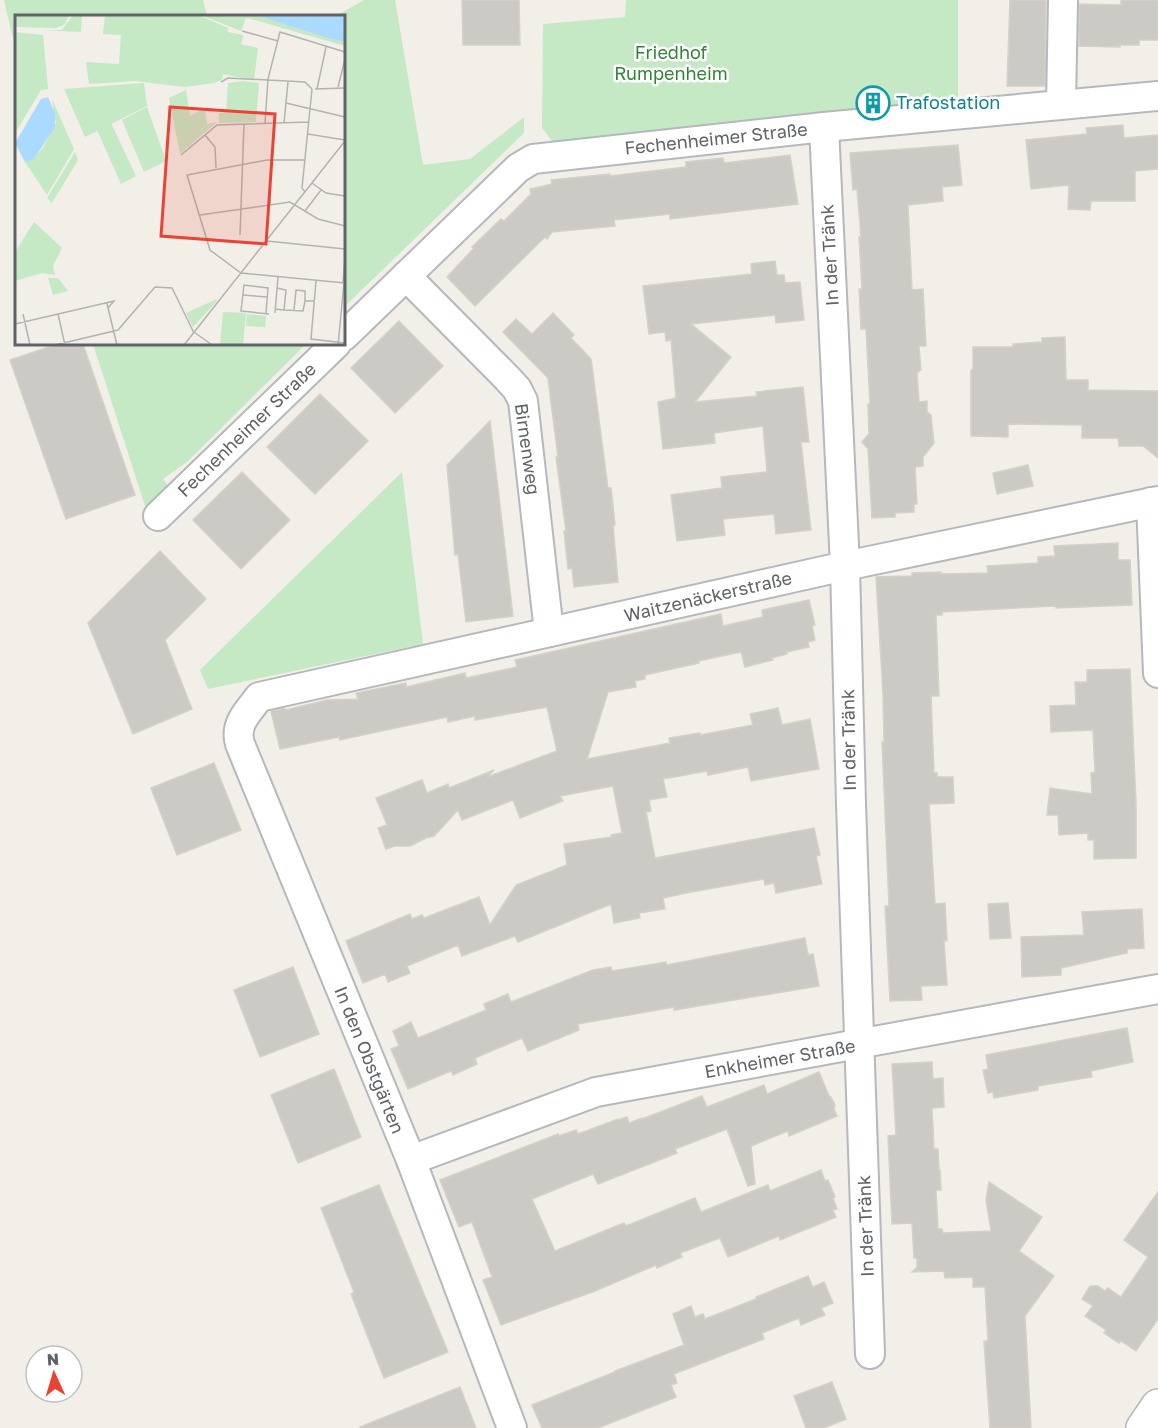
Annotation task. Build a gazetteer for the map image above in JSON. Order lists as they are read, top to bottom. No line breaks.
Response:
{"streets":{"street":["Fechenheimer Straße","In der Tränk","Birnenweg","Waitzenäckerstraße","Enkheimer Straße","In den Obstgärten"]},"crossings":[["Fechenheimer Straße","In der Tränk"],["Fechenheimer Straße","Birnenweg"],["In der Tränk","Waitzenäckerstraße"],["In der Tränk","Enkheimer Straße"],["Birnenweg","Waitzenäckerstraße"],["Waitzenäckerstraße","In den Obstgärten"],["Enkheimer Straße","In den Obstgärten"]],"parks":["Friedhof Rumpenheim"],"places":{"building":["Trafostation"]},"north":"top"}
